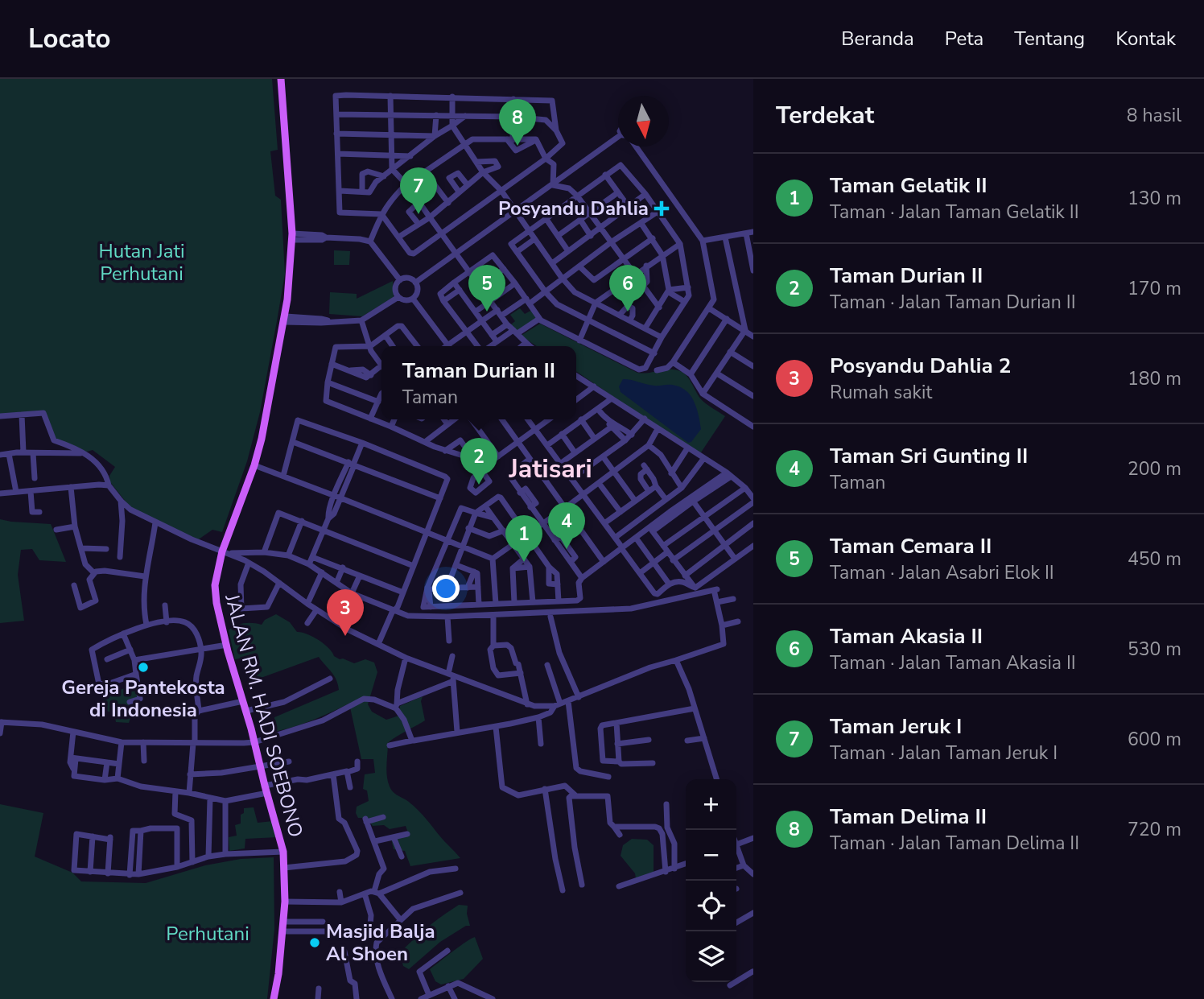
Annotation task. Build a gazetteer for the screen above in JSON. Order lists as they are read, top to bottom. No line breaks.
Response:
{"streets":{"main road":["JALAN RM. HADI SOEBONO"]},"districts":["Jatisari"],"parks":["Hutan Jati Perhutani","Perhutani"],"places":{"health":["Posyandu Dahlia"],"other":["Gereja Pantekosta di Indonesia","Masjid Balja Al Shoen"]},"north":"bottom","page":{"header":"Locato","nav":["Beranda","Peta","Tentang","Kontak"],"heading":["Terdekat","8 hasil"],"pins":["8","7","5","6","2","4","1","3"],"list":[{"mark":"1","name":"Taman Gelatik II","note":"Taman · Jalan Taman Gelatik II","value":"130 m"},{"mark":"2","name":"Taman Durian II","note":"Taman · Jalan Taman Durian II","value":"170 m"},{"mark":"3","name":"Posyandu Dahlia 2","note":"Rumah sakit","value":"180 m"},{"mark":"4","name":"Taman Sri Gunting II","note":"Taman","value":"200 m"},{"mark":"5","name":"Taman Cemara II","note":"Taman · Jalan Asabri Elok II","value":"450 m"},{"mark":"6","name":"Taman Akasia II","note":"Taman · Jalan Taman Akasia II","value":"530 m"},{"mark":"7","name":"Taman Jeruk I","note":"Taman · Jalan Taman Jeruk I","value":"600 m"},{"mark":"8","name":"Taman Delima II","note":"Taman · Jalan Taman Delima II","value":"720 m"}],"popup":["Taman Durian II","Taman"],"map_buttons":["+","−"]}}
